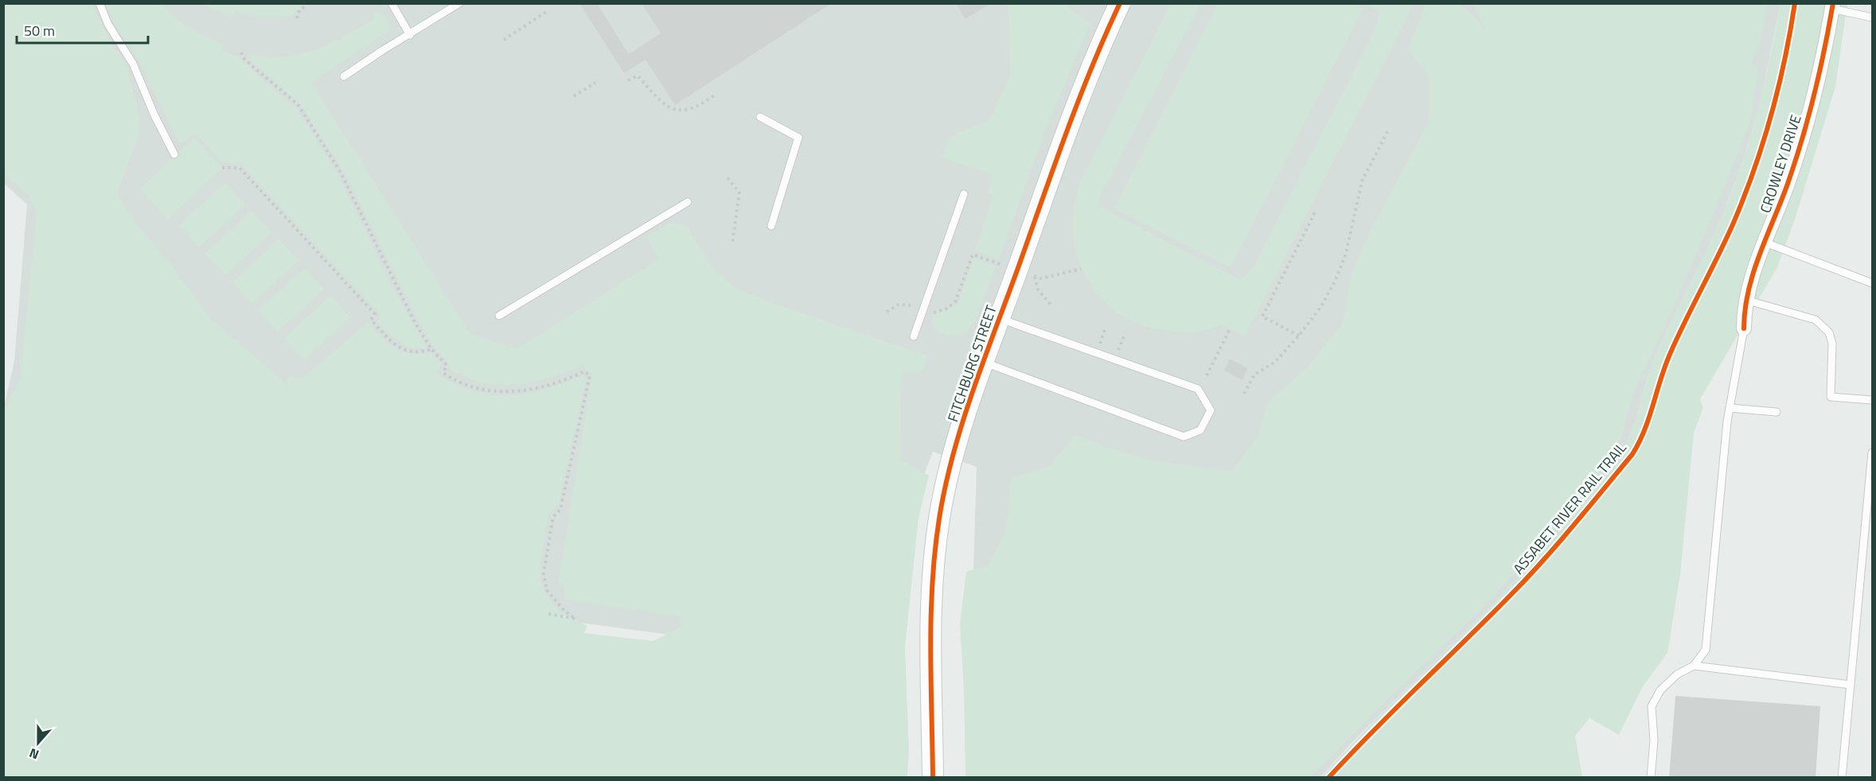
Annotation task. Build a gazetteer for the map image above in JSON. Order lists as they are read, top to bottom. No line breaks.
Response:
{"streets":{"street":["CROWLEY DRIVE","FITCHBURG STREET"],"cycle path":["ASSABET RIVER RAIL TRAIL"]},"scale_bar":"50 m","north":"bottom"}
